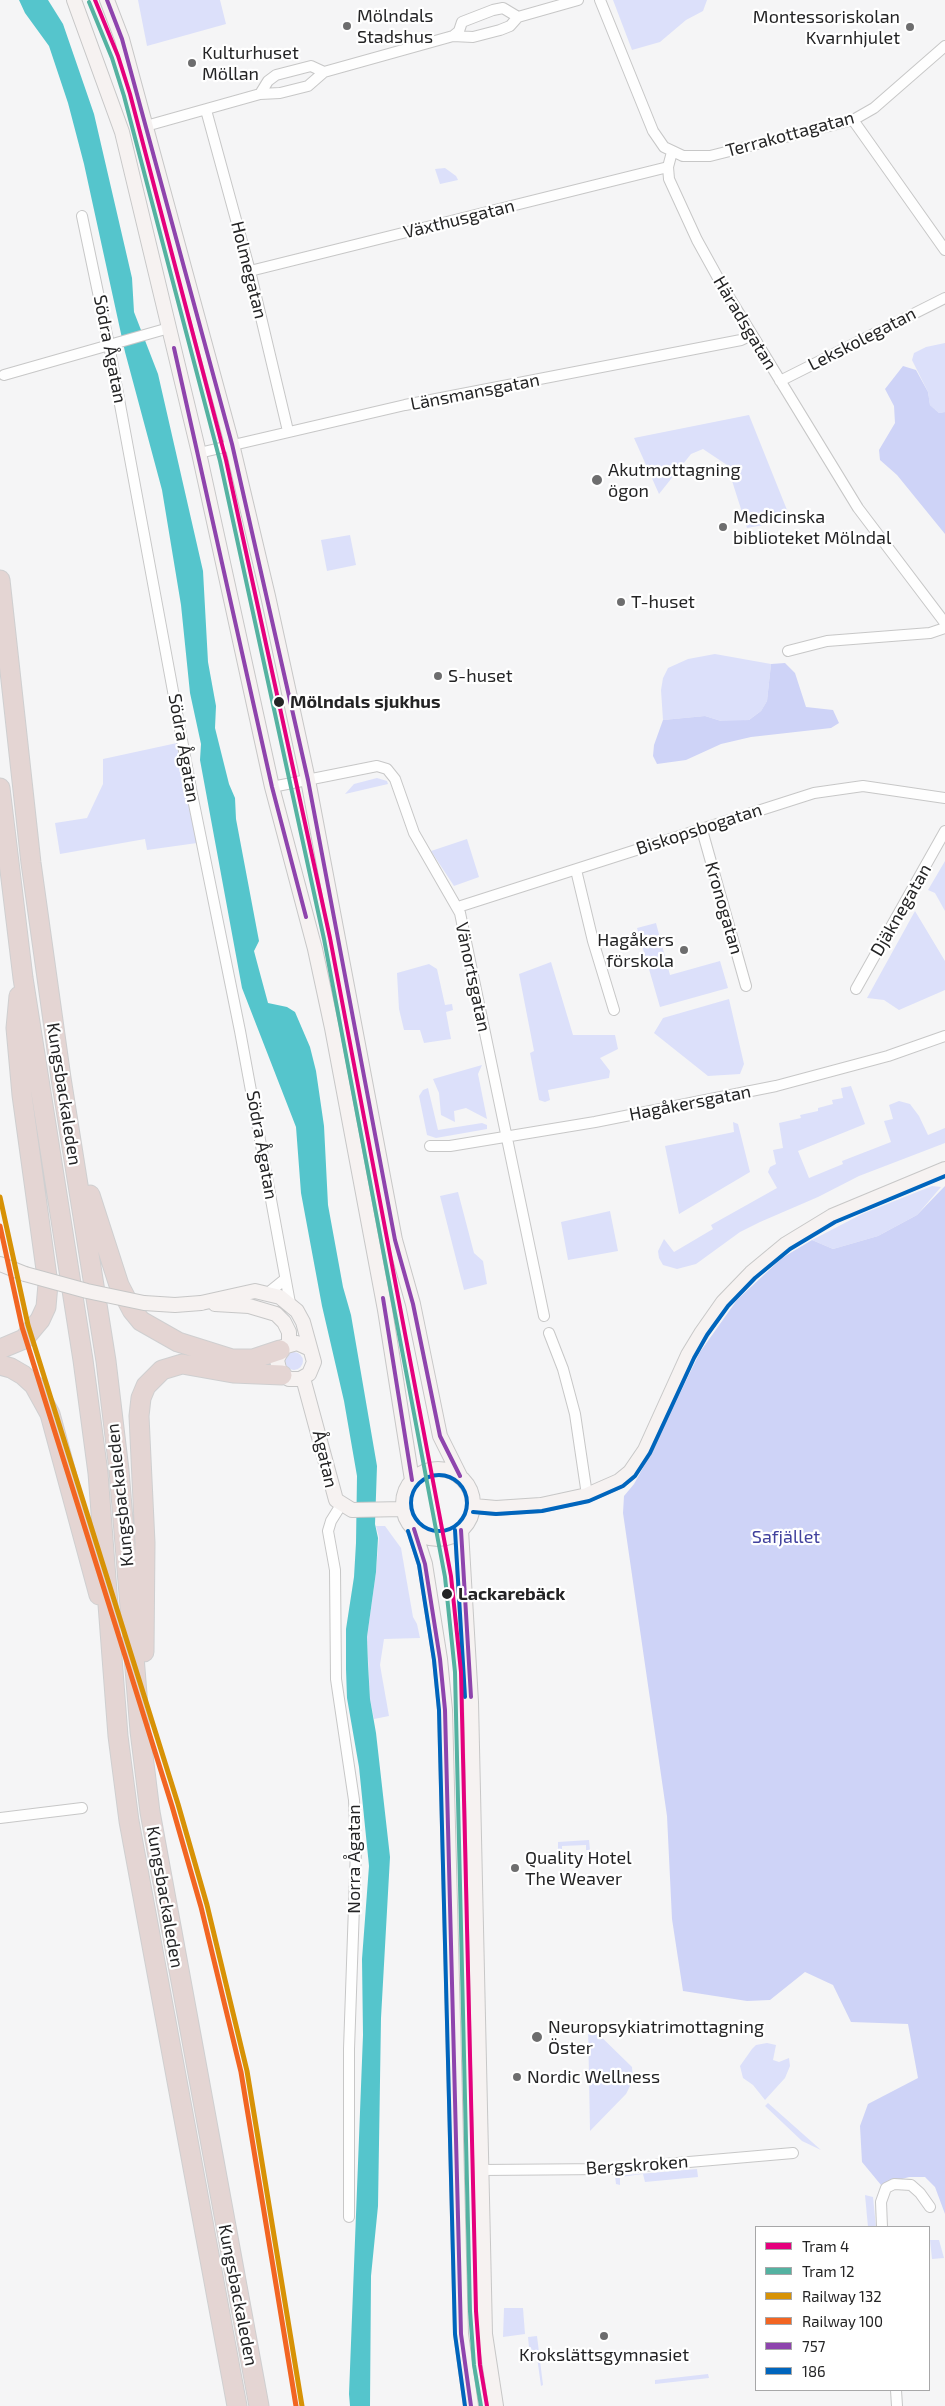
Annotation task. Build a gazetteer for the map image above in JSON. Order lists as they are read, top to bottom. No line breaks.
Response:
{"streets":{"highway":["Kungsbackaleden"],"main road":["Ågatan"],"street":["Terrakottagatan","Växthusgatan","Holmegatan","Häradsgatan","Lekskolegatan","Södra Ågatan","Länsmansgatan","Biskopsbogatan","Kronogatan","Djäknegatan","Vänortsgatan","Hagåkersgatan","Norra Ågatan","Bergskroken"]},"crossings":[["Växthusgatan","Holmegatan"],["Växthusgatan","Häradsgatan"],["Holmegatan","Länsmansgatan"],["Häradsgatan","Lekskolegatan"],["Häradsgatan","Länsmansgatan"],["Biskopsbogatan","Kronogatan"],["Biskopsbogatan","Vänortsgatan"],["Vänortsgatan","Hagåkersgatan"],["Ågatan","Norra Ågatan"]],"parks":["Safjället"],"places":["Mölndals Stadshus","Montessoriskolan Kvarnhjulet","Kulturhuset Möllan","Akutmottagning ögon","Medicinska biblioteket Mölndal","T-huset","S-huset","Mölndals sjukhus","Hagåkers förskola","Lackarebäck","Quality Hotel The Weaver","Neuropsykiatrimottagning Öster","Nordic Wellness","Krokslättsgymnasiet"],"lines":["tram line 4","transit line 757","tram line 12","transit line 186","rail line 132","rail line 100"],"legend":["Tram 4","Tram 12","Railway 132","Railway 100","757","186"]}
